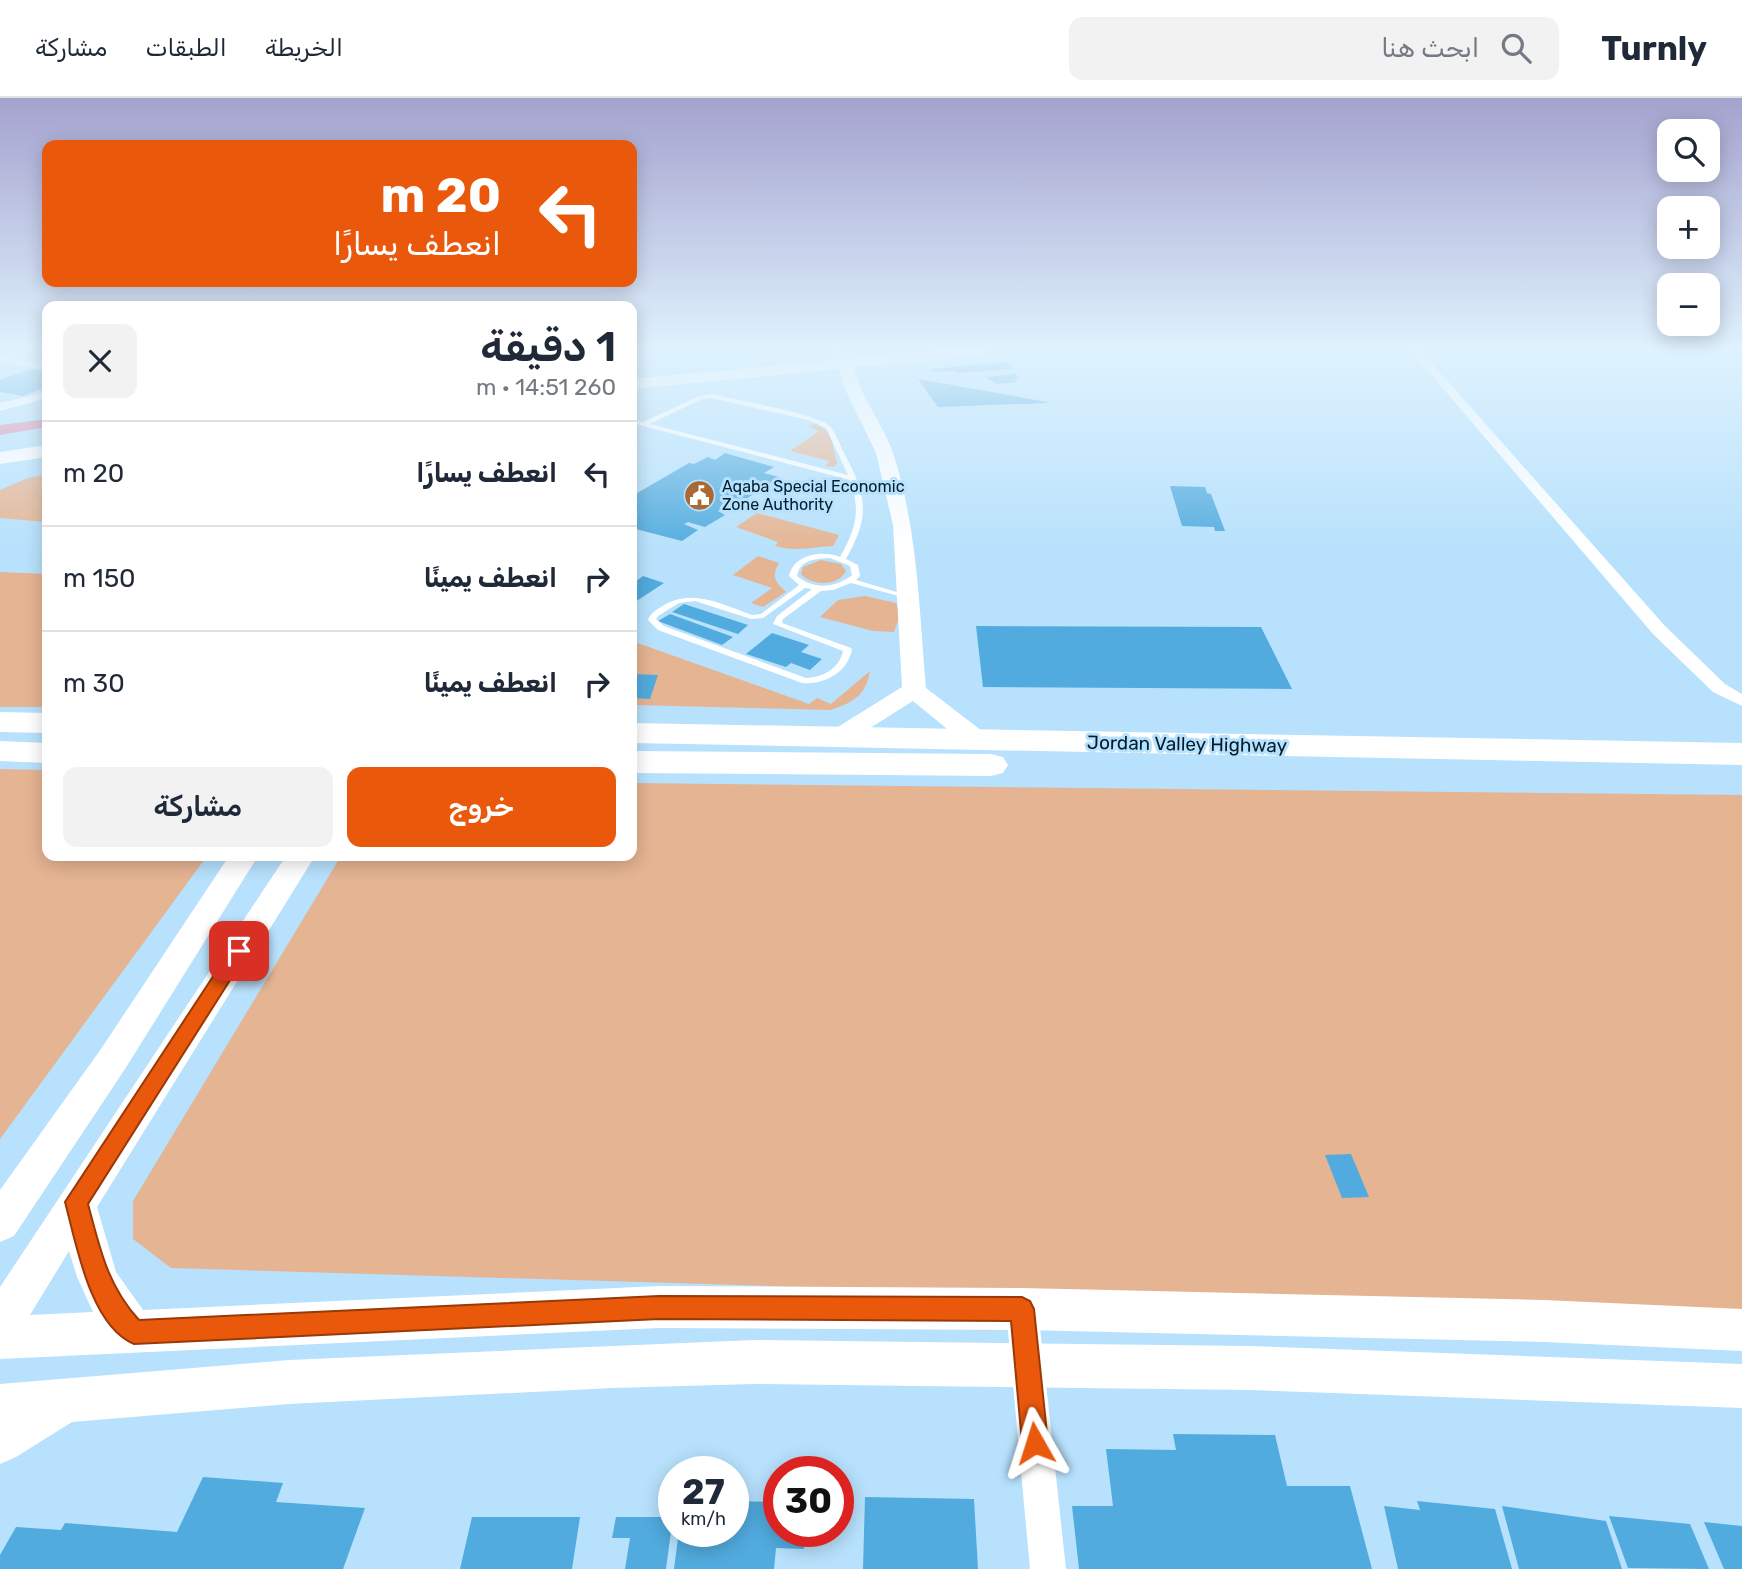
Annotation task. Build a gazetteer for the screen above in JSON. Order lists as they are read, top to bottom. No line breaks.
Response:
{"streets":{"highway":["Jordan Valley Highway"]},"places":{"public building":["Aqaba Special Economic Zone Authority"]},"page":{"header":"Turnly","search":"ابحث هنا","nav":["الخريطة","الطبقات","مشاركة"],"map_buttons":["+","−"],"turn":["20 m","انعطف يسارًا"],"heading":["1 دقيقة","260 m · 14:51"],"list":[{"name":"انعطف يسارًا","value":"20 m"},{"name":"انعطف يمينًا","value":"150 m"},{"name":"انعطف يمينًا","value":"30 m"}],"buttons":["خروج","مشاركة"],"speed":"27 km/h","limit":"30"}}
